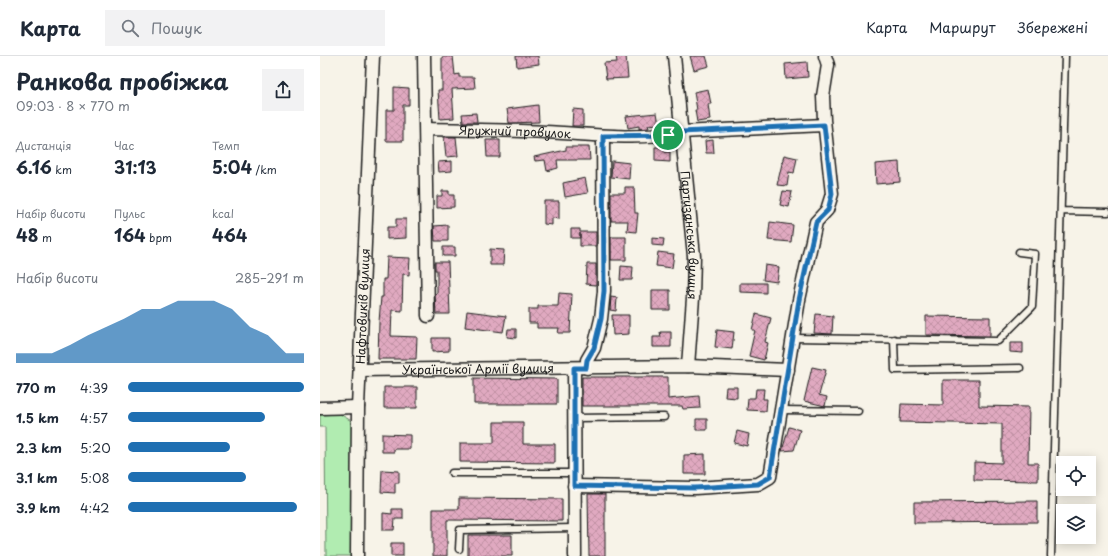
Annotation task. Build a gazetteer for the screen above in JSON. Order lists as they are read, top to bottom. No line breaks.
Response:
{"streets":{"street":["Яружний провулок","Партизанська вулиця","Нафтовиків вулиця","Української Армії вулиця"]},"crossings":[["Яружний провулок","Партизанська вулиця"],["Партизанська вулиця","Української Армії вулиця"],["Нафтовиків вулиця","Української Армії вулиця"]],"page":{"header":"Карта","search":"Пошук","nav":["Карта","Маршрут","Збережені"],"heading":["Ранкова пробіжка","09:03 · 8 × 770 m"],"stats":[["Дистанція","6.16 km"],["Час","31:13"],["Темп","5:04 /km"],["Набір висоти","48 m"],["Пульс","164 bpm"],["kcal","464"]],"chart":["Набір висоти","285–291 m"],"list":[{"name":"770 m","note":"4:39"},{"name":"1.5 km","note":"4:57"},{"name":"2.3 km","note":"5:20"},{"name":"3.1 km","note":"5:08"},{"name":"3.9 km","note":"4:42"}]}}
